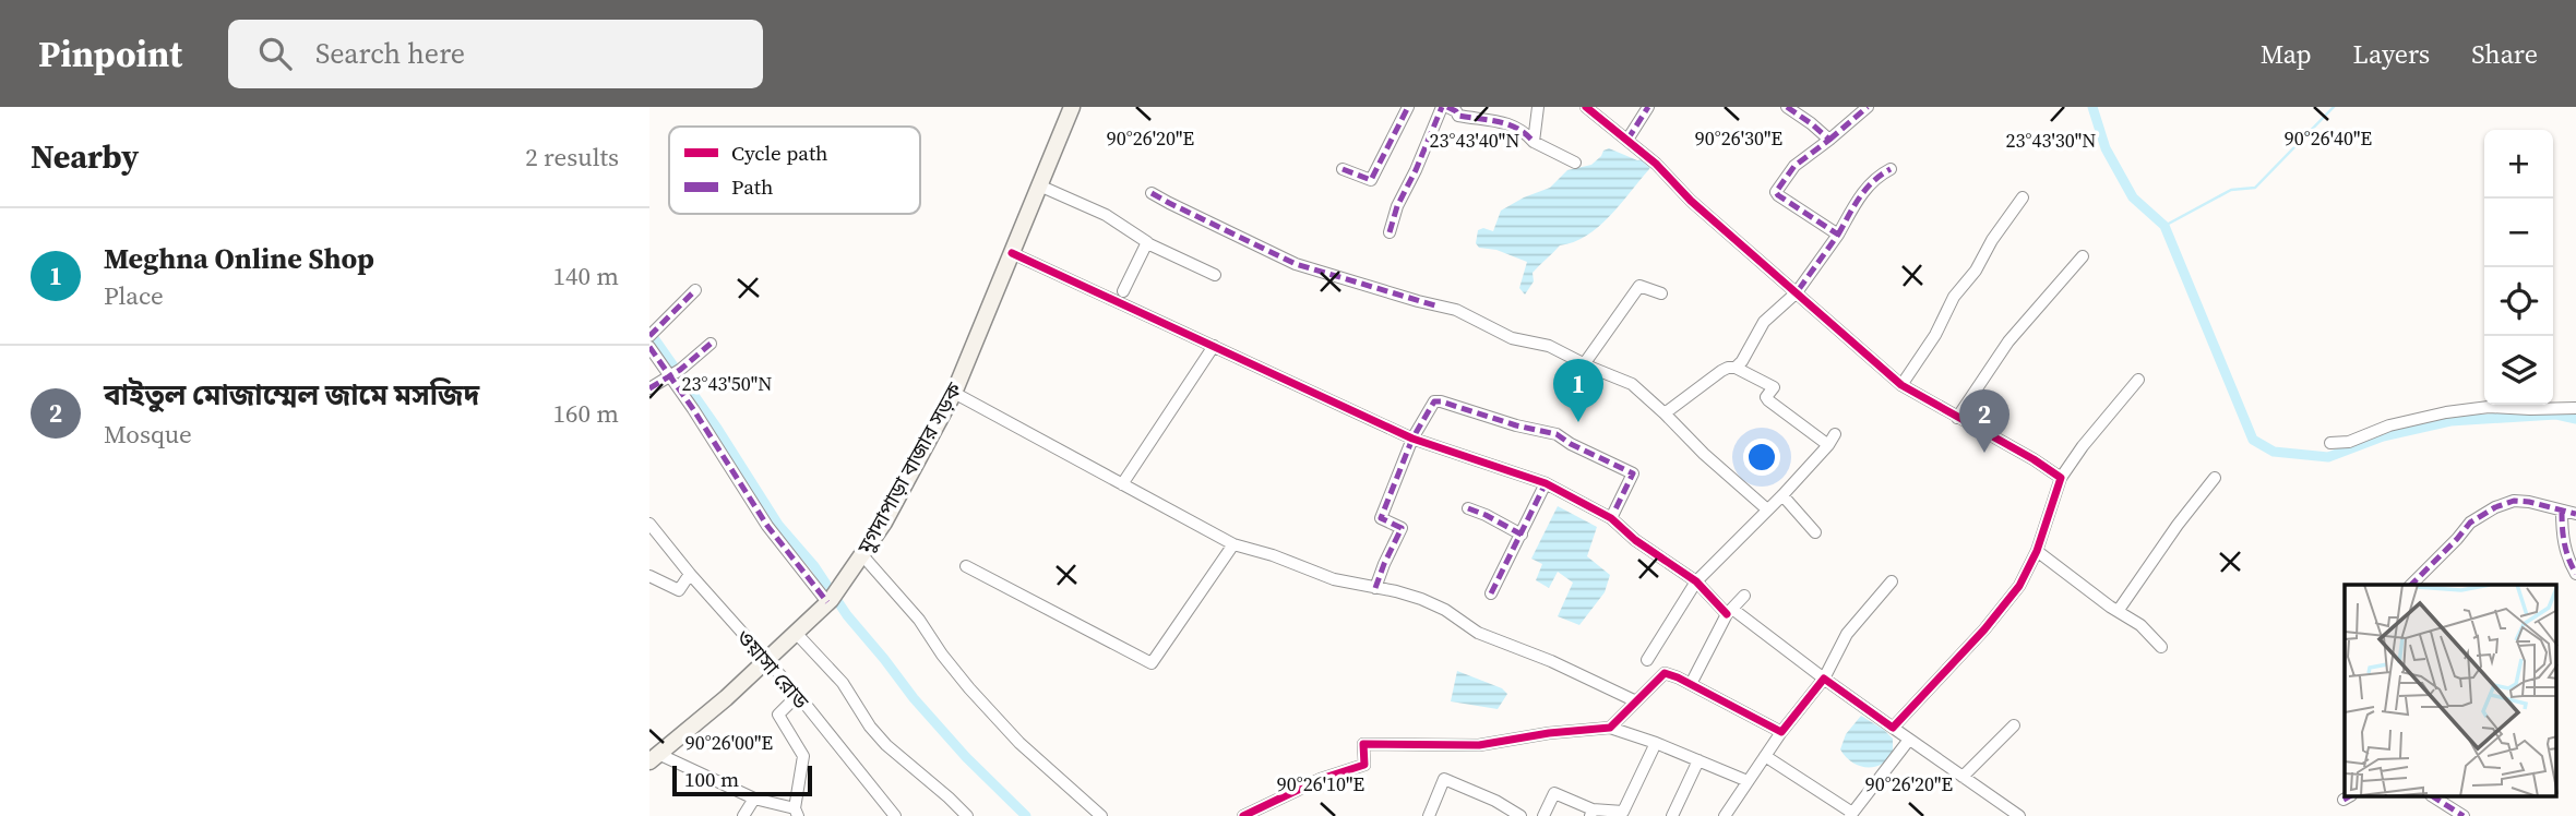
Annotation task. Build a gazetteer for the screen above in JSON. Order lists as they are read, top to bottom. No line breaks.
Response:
{"streets":{"street":["মুগদাপাড়া বাজার সড়ক","ওয়াসা রোড"]},"crossings":[["মুগদাপাড়া বাজার সড়ক","ওয়াসা রোড"]],"legend":["Cycle path","Path"],"scale_bar":"100 m","page":{"header":"Pinpoint","search":"Search here","nav":["Map","Layers","Share"],"heading":["Nearby","2 results"],"map_buttons":["+","−"],"list":[{"mark":"1","name":"Meghna Online Shop","note":"Place","value":"140 m"},{"mark":"2","name":"বাইতুল মোজাম্মেল জামে মসজিদ","note":"Mosque","value":"160 m"}],"pins":["1","2"],"scale":"100 m"},"coordinates":["90°26'20\"E","90°26'30\"E","90°26'40\"E","23°43'30\"N","23°43'40\"N","23°43'50\"N","90°26'00\"E","90°26'10\"E"]}
